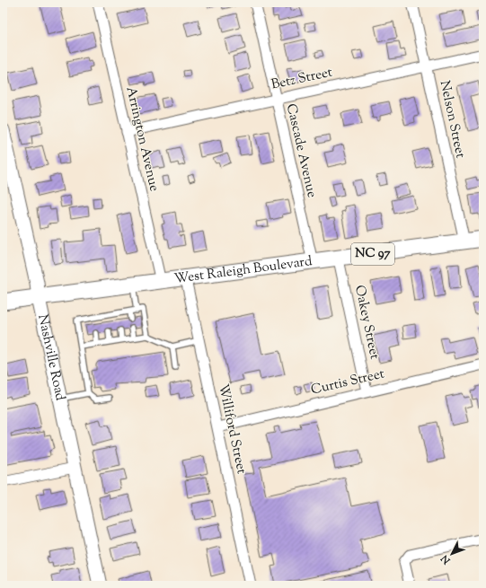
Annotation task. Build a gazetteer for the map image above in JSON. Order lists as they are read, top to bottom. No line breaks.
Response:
{"streets":{"main road":["NC 97","West Raleigh Boulevard","Nashville Road"],"street":["Betz Street","Nelson Street","Arrington Avenue","Cascade Avenue","Oakey Street","Curtis Street","Williford Street"]},"crossings":[["Betz Street","Nelson Street"],["Betz Street","Arrington Avenue"],["Betz Street","Cascade Avenue"],["Nelson Street","West Raleigh Boulevard"],["Arrington Avenue","West Raleigh Boulevard"],["Cascade Avenue","West Raleigh Boulevard"],["West Raleigh Boulevard","Oakey Street"],["West Raleigh Boulevard","Nashville Road"],["West Raleigh Boulevard","Williford Street"],["Oakey Street","Curtis Street"],["Curtis Street","Williford Street"]],"north":"bottom left"}
